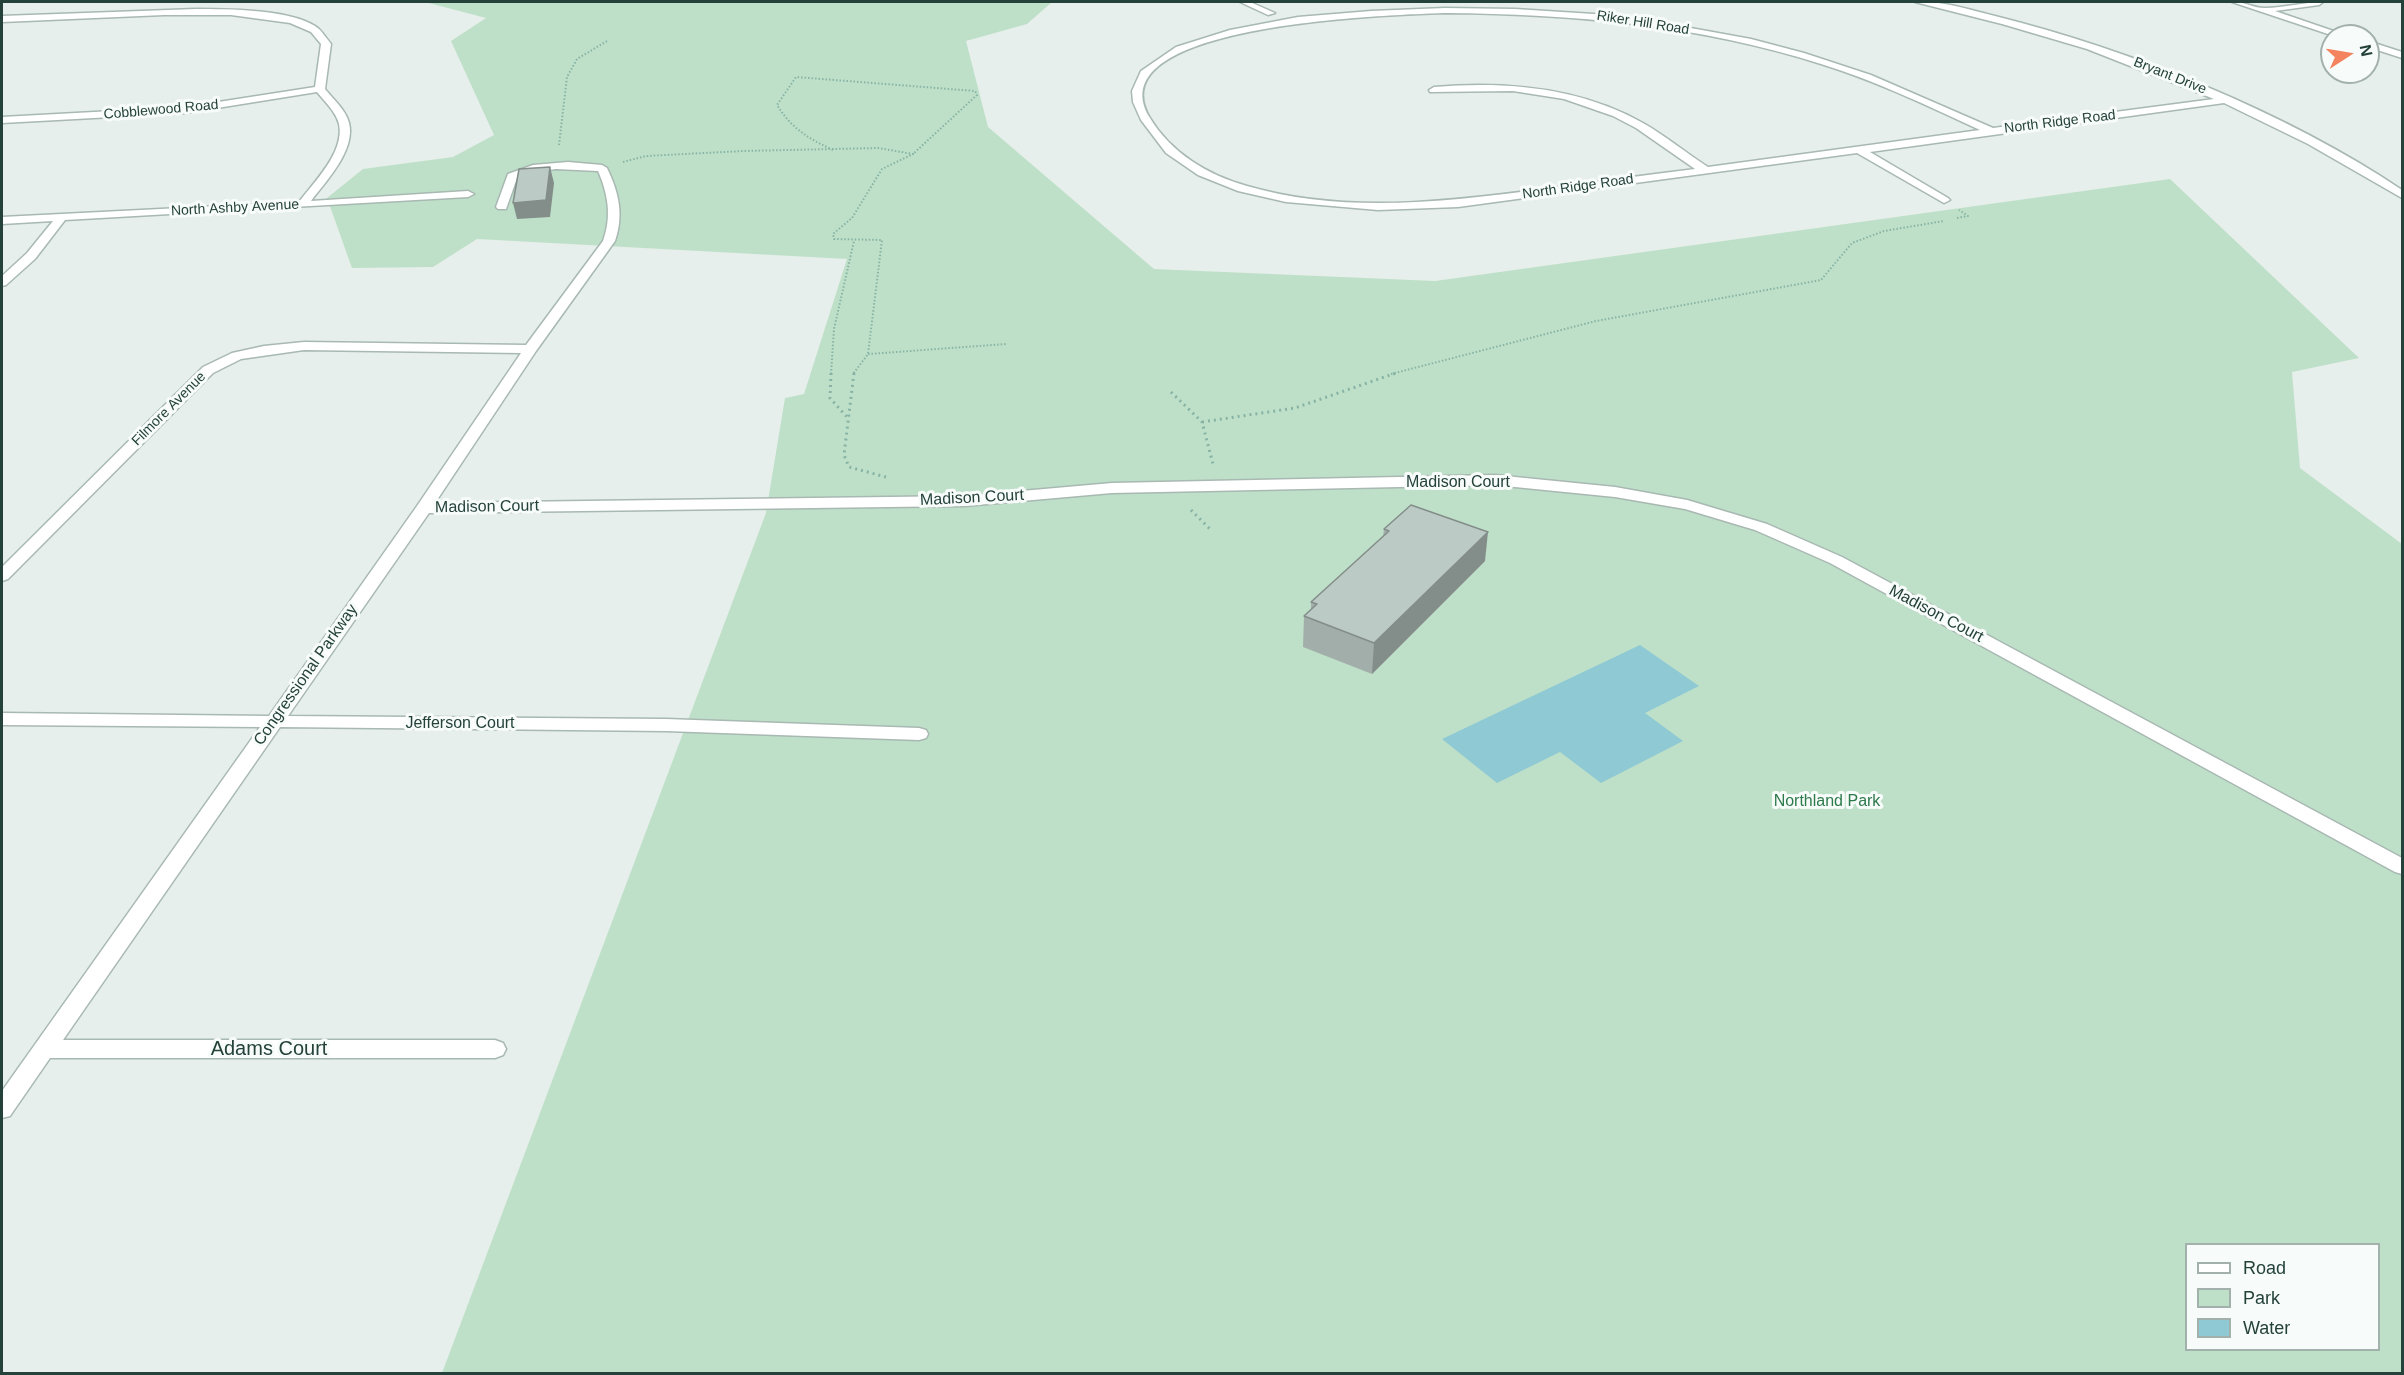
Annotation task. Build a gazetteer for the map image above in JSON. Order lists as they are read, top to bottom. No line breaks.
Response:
{"streets":{"street":["Riker Hill Road","Bryant Drive","Cobblewood Road","North Ridge Road","North Ashby Avenue","Filmore Avenue","Madison Court","Congressional Parkway","Jefferson Court","Adams Court"]},"crossings":[["Riker Hill Road","North Ridge Road"],["Bryant Drive","North Ridge Road"],["Filmore Avenue","Congressional Parkway"],["Madison Court","Congressional Parkway"],["Congressional Parkway","Jefferson Court"],["Congressional Parkway","Adams Court"]],"parks":["Northland Park"],"legend":["Road","Park","Water"],"north":"right"}
